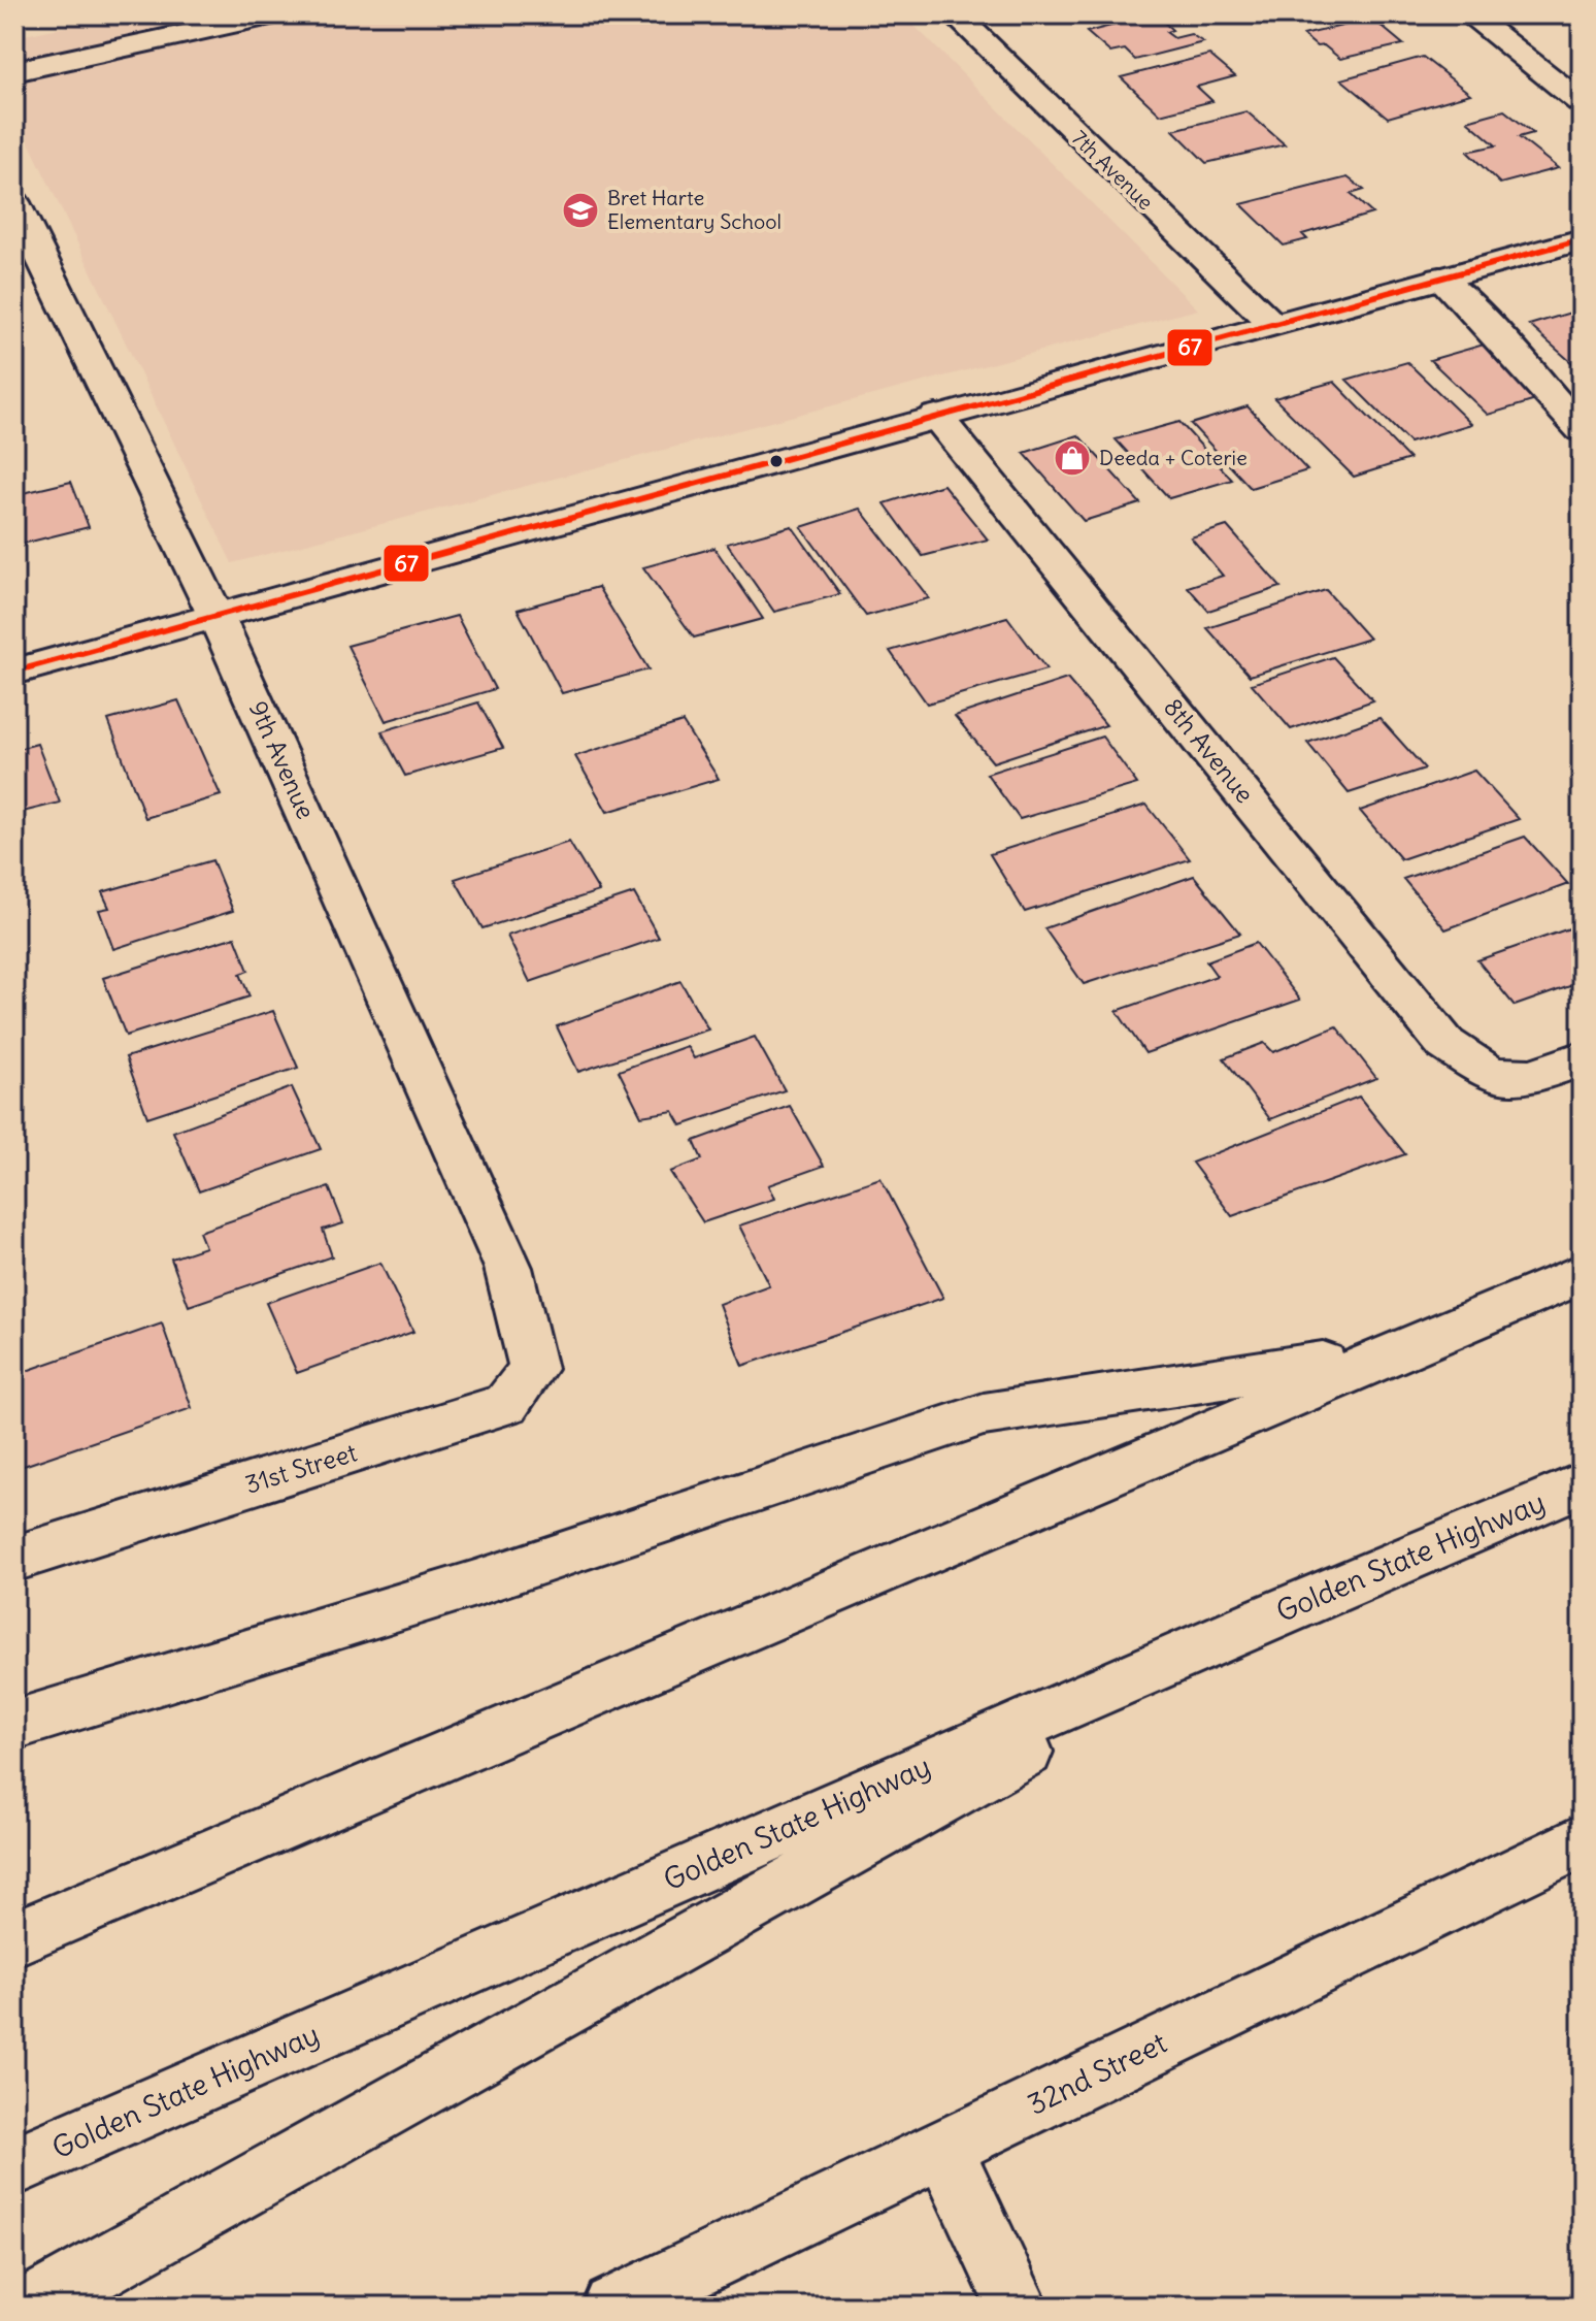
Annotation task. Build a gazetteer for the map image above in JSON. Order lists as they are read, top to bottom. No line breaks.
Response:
{"streets":{"main road":["7th Avenue","8th Avenue","9th Avenue","31st Street","Golden State Highway","32nd Street"]},"crossings":[["9th Avenue","31st Street"]],"places":{"school or university":["Bret Harte Elementary School"],"shop":["Deeda + Coterie"]},"lines":["transit line 67"]}
